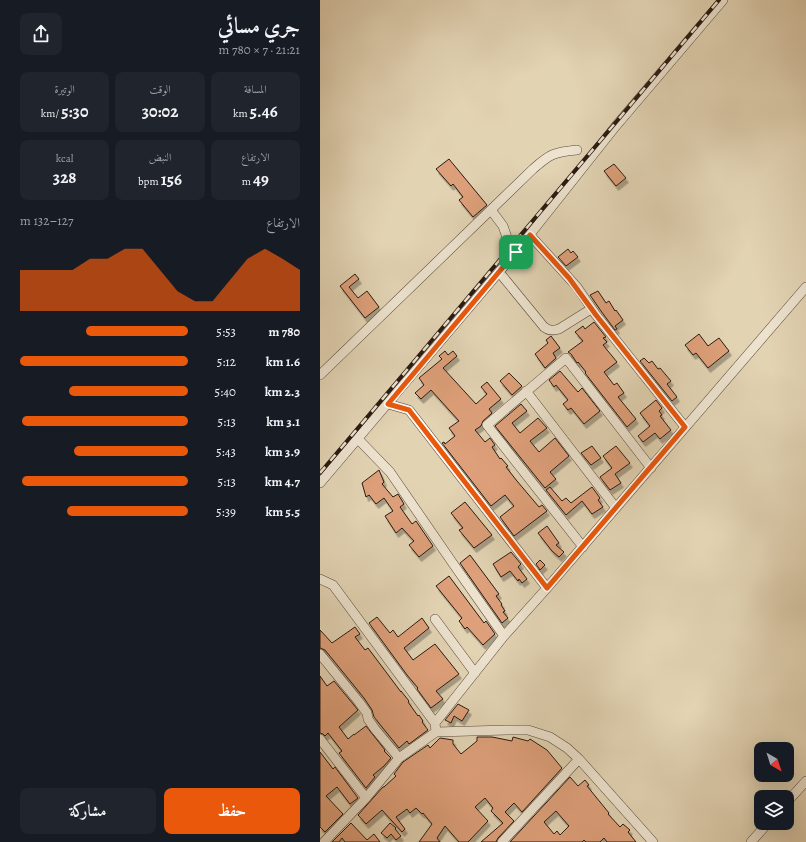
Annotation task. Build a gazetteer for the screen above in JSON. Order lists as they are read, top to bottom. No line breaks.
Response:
{"north":"bottom right","page":{"heading":["جري مسائي","21:21 · 7 × 780 m"],"stats":[["المسافة","5.46 km"],["الوقت","30:02"],["الوتيرة","5:30 /km"],["الارتفاع","49 m"],["النبض","156 bpm"],["kcal","328"]],"chart":["الارتفاع","127–132 m"],"list":[{"name":"780 m","note":"5:53"},{"name":"1.6 km","note":"5:12"},{"name":"2.3 km","note":"5:40"},{"name":"3.1 km","note":"5:13"},{"name":"3.9 km","note":"5:43"},{"name":"4.7 km","note":"5:13"},{"name":"5.5 km","note":"5:39"}],"buttons":["حفظ","مشاركة"]}}
